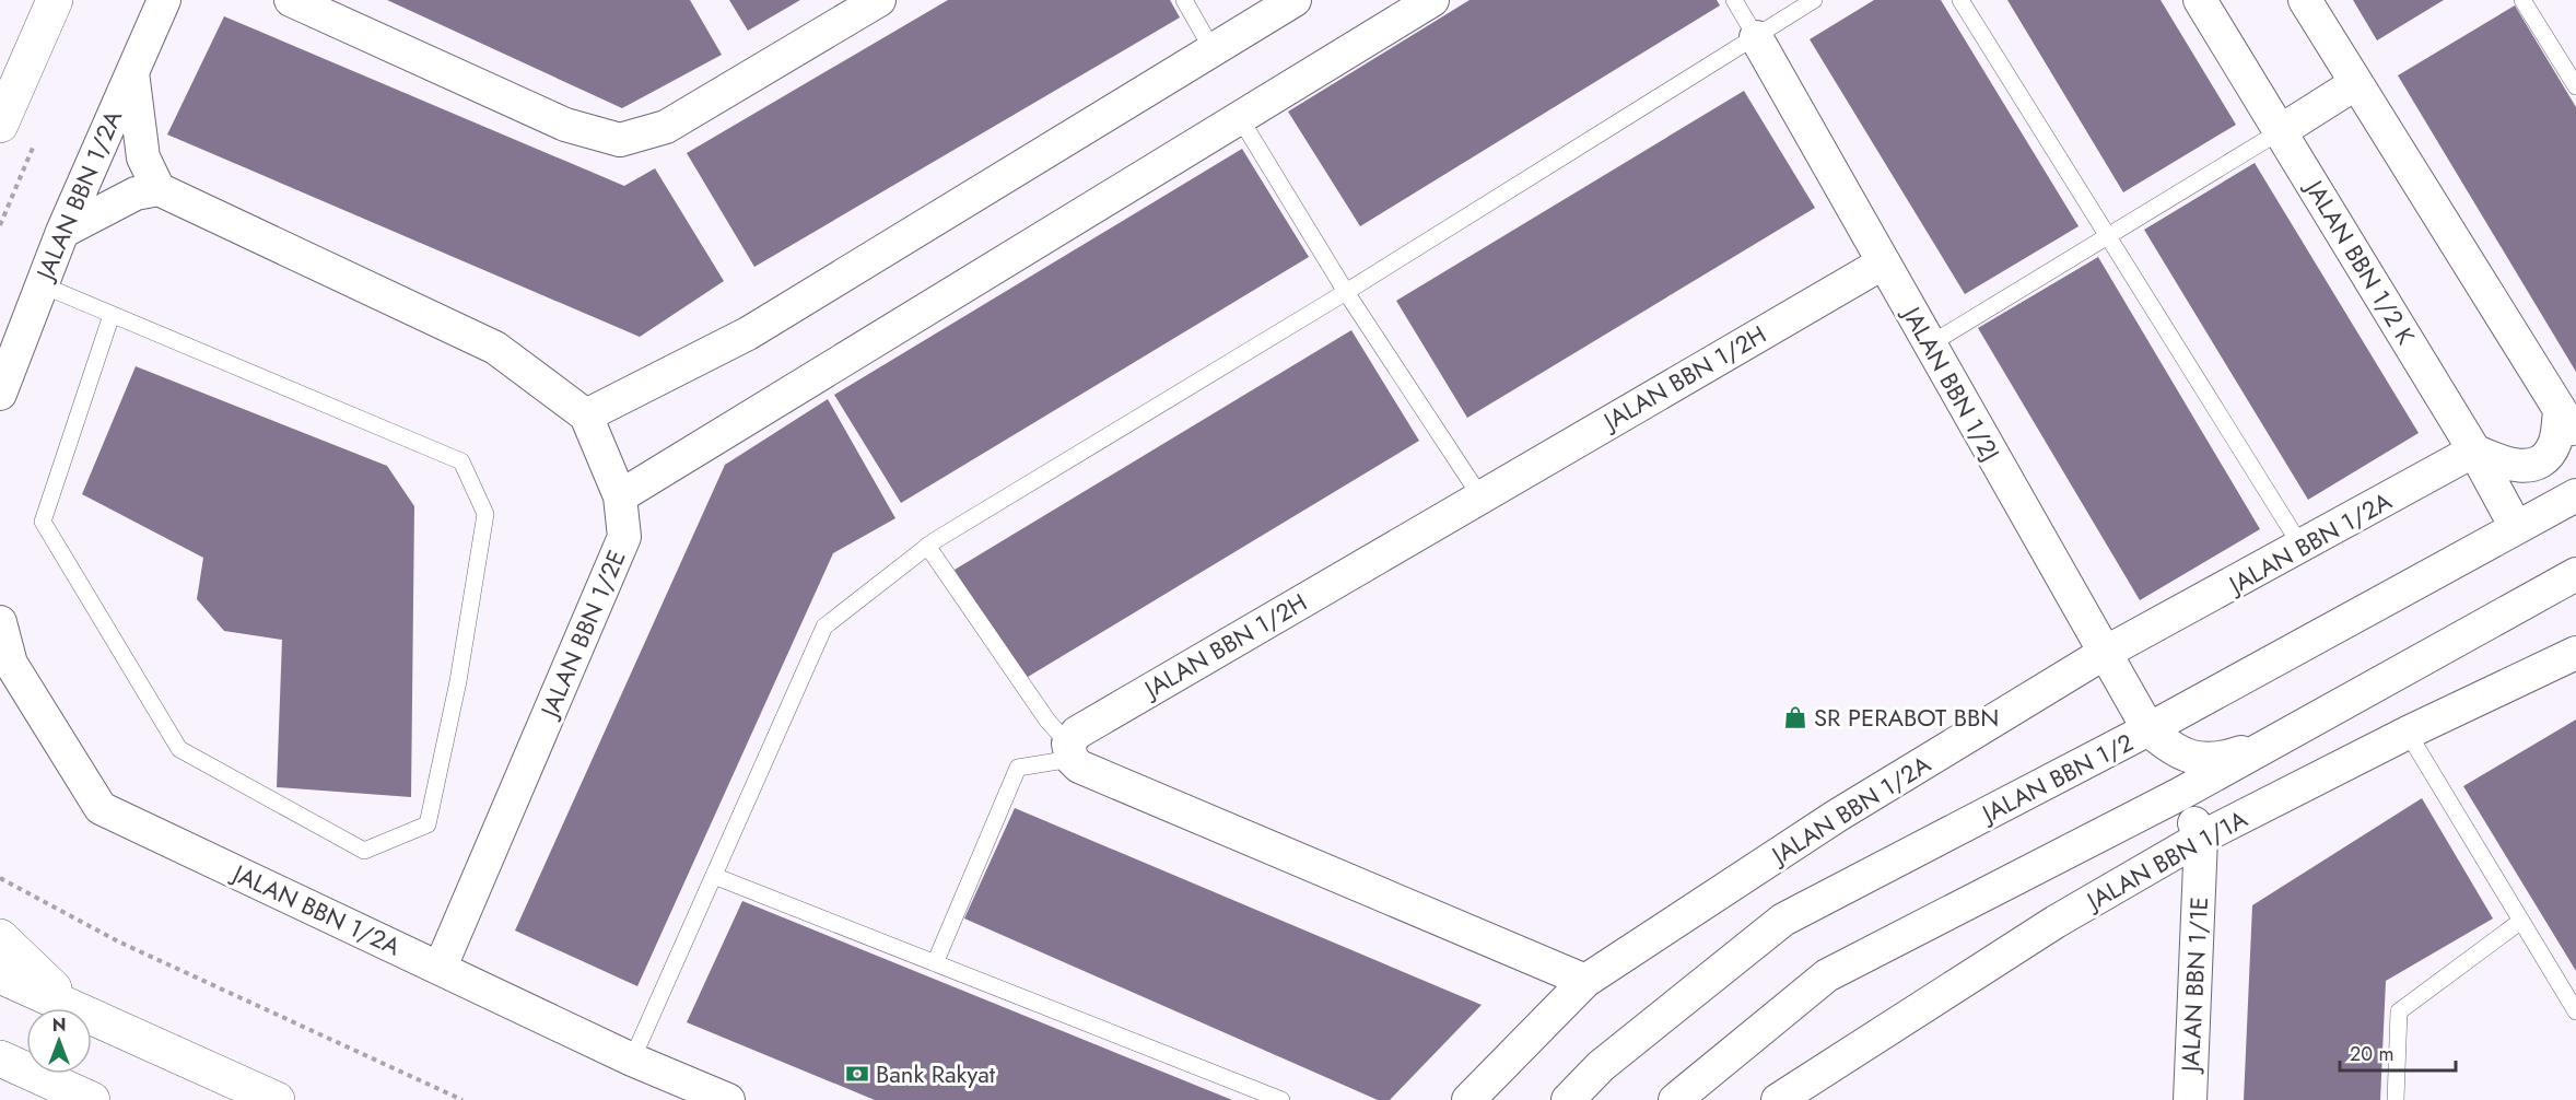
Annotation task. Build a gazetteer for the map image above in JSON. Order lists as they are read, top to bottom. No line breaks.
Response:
{"streets":{"street":["JALAN BBN 1/2A","JALAN BBN 1/2 K","JALAN BBN 1/2H","JALAN BBN 1/2J","JALAN BBN 1/2E","JALAN BBN 1/2","JALAN BBN 1/1A","JALAN BBN 1/1E"]},"crossings":[["JALAN BBN 1/2A","JALAN BBN 1/2 K"],["JALAN BBN 1/2A","JALAN BBN 1/2J"],["JALAN BBN 1/2A","JALAN BBN 1/2E"],["JALAN BBN 1/2 K","JALAN BBN 1/2"],["JALAN BBN 1/2H","JALAN BBN 1/2J"],["JALAN BBN 1/2J","JALAN BBN 1/2"],["JALAN BBN 1/1A","JALAN BBN 1/1E"]],"places":{"shop":["SR PERABOT BBN"],"bank":["Bank Rakyat"]},"scale_bar":"20 m","north":"top"}
